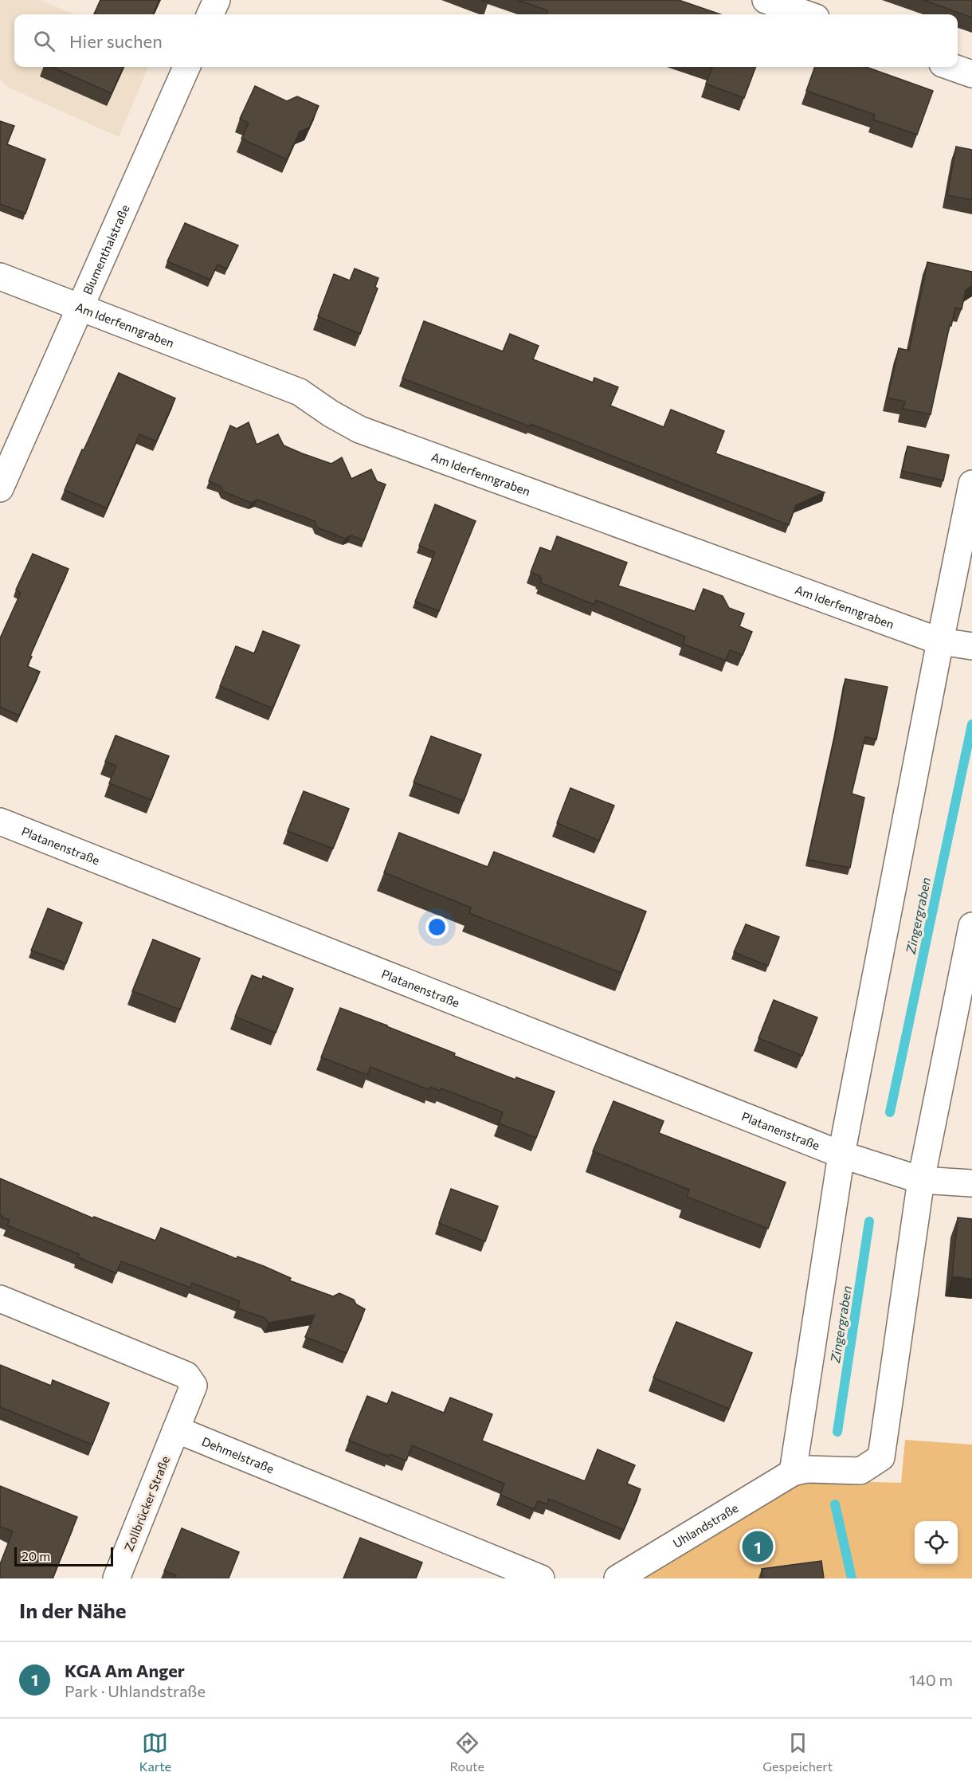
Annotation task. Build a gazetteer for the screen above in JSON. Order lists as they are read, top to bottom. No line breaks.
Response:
{"streets":{"street":["Blumenthalstraße","Am Iderfenngraben","Platanenstraße","Dehmelstraße","Zollbrücker Straße","Uhlandstraße"]},"crossings":[["Blumenthalstraße","Am Iderfenngraben"],["Dehmelstraße","Zollbrücker Straße"]],"water":["Zingergraben"],"scale_bar":"20 m","page":{"search":"Hier suchen","pins":"1","scale":"20 m","heading":"In der Nähe","list":[{"mark":"1","name":"KGA Am Anger","note":"Park · Uhlandstraße","value":"140 m"}],"nav":["Karte","Route","Gespeichert"]}}
